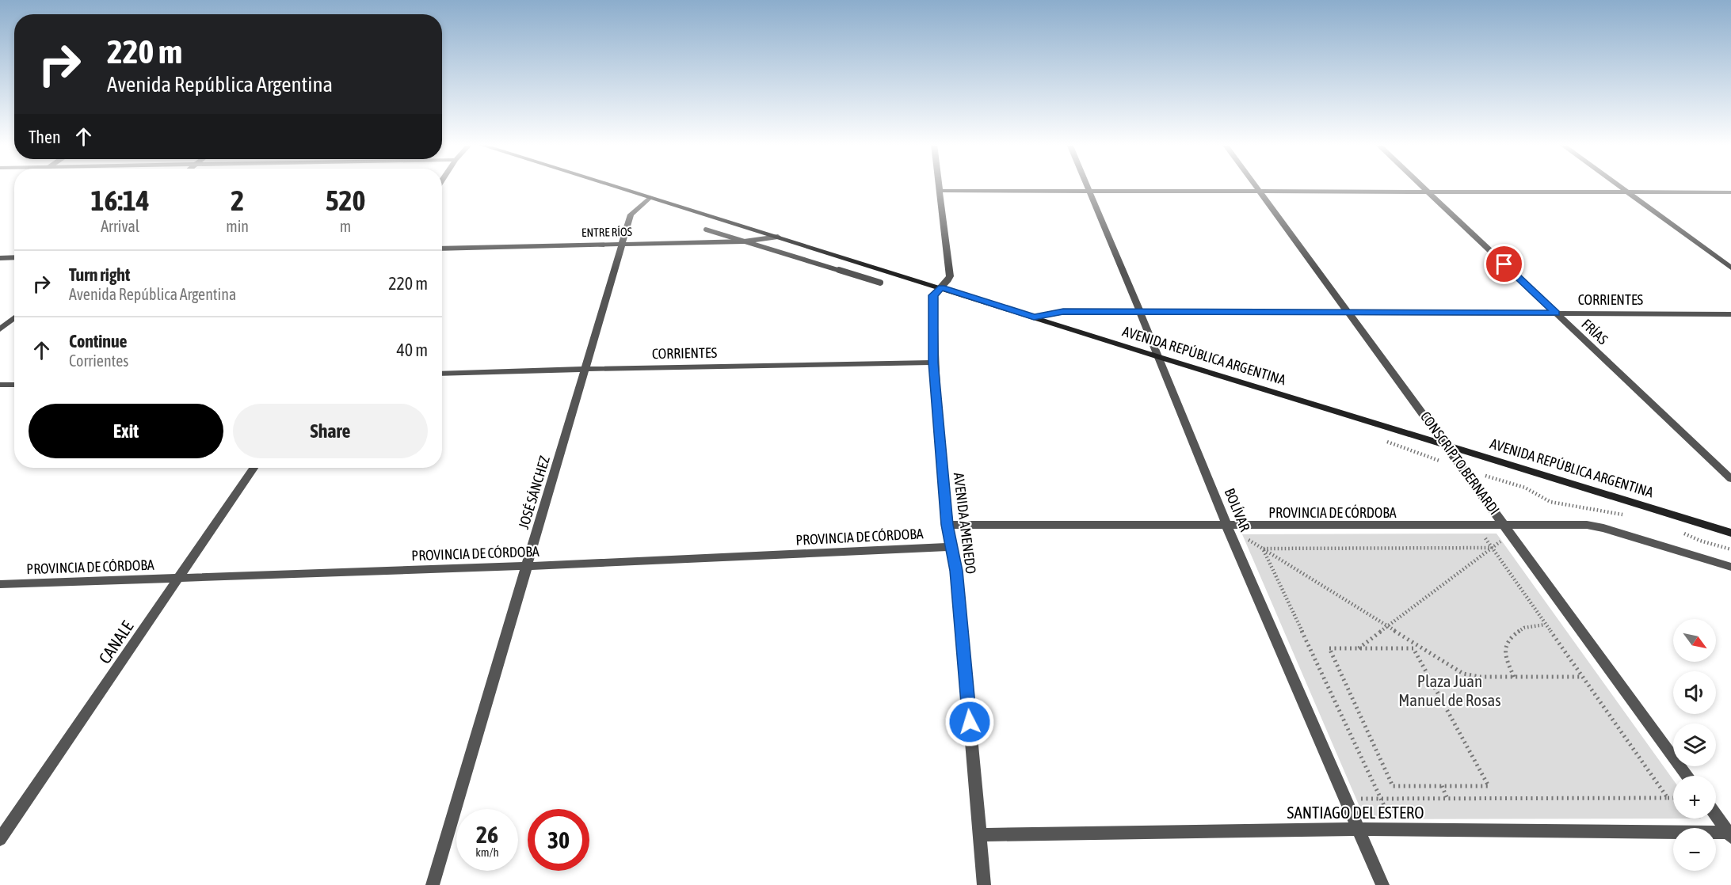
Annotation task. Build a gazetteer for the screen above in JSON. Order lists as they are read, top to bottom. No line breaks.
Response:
{"streets":{"main road":["AVENIDA REPÚBLICA ARGENTINA"],"street":["ENTRE RÍOS","CORRIENTES","FRÍAS","CONSCRIPTO BERNARDI","JOSÉ SÁNCHEZ","BOLÍVAR","PROVINCIA DE CÓRDOBA","AVENIDA AMENEDO","CANALE","SANTIAGO DEL ESTERO"]},"crossings":[["ENTRE RÍOS","AVENIDA REPÚBLICA ARGENTINA"],["ENTRE RÍOS","JOSÉ SÁNCHEZ"],["CORRIENTES","FRÍAS"],["CORRIENTES","AVENIDA REPÚBLICA ARGENTINA"],["CORRIENTES","CONSCRIPTO BERNARDI"],["CORRIENTES","JOSÉ SÁNCHEZ"],["CORRIENTES","BOLÍVAR"],["CORRIENTES","AVENIDA AMENEDO"],["AVENIDA REPÚBLICA ARGENTINA","CONSCRIPTO BERNARDI"],["AVENIDA REPÚBLICA ARGENTINA","JOSÉ SÁNCHEZ"],["AVENIDA REPÚBLICA ARGENTINA","BOLÍVAR"],["AVENIDA REPÚBLICA ARGENTINA","AVENIDA AMENEDO"],["CONSCRIPTO BERNARDI","PROVINCIA DE CÓRDOBA"],["JOSÉ SÁNCHEZ","PROVINCIA DE CÓRDOBA"],["BOLÍVAR","PROVINCIA DE CÓRDOBA"],["BOLÍVAR","SANTIAGO DEL ESTERO"],["PROVINCIA DE CÓRDOBA","AVENIDA AMENEDO"],["PROVINCIA DE CÓRDOBA","CANALE"],["AVENIDA AMENEDO","SANTIAGO DEL ESTERO"]],"parks":["Plaza Juan Manuel de Rosas"],"north":"bottom right","page":{"turn":["220 m","Avenida República Argentina"],"then":"Then","eta":["16:14","Arrival","2","min","520","m"],"list":[{"name":"Turn right","note":"Avenida República Argentina","value":"220 m"},{"name":"Continue","note":"Corrientes","value":"40 m"}],"buttons":["Exit","Share"],"map_buttons":["+","−"],"speed":"26 km/h","limit":"30"}}
